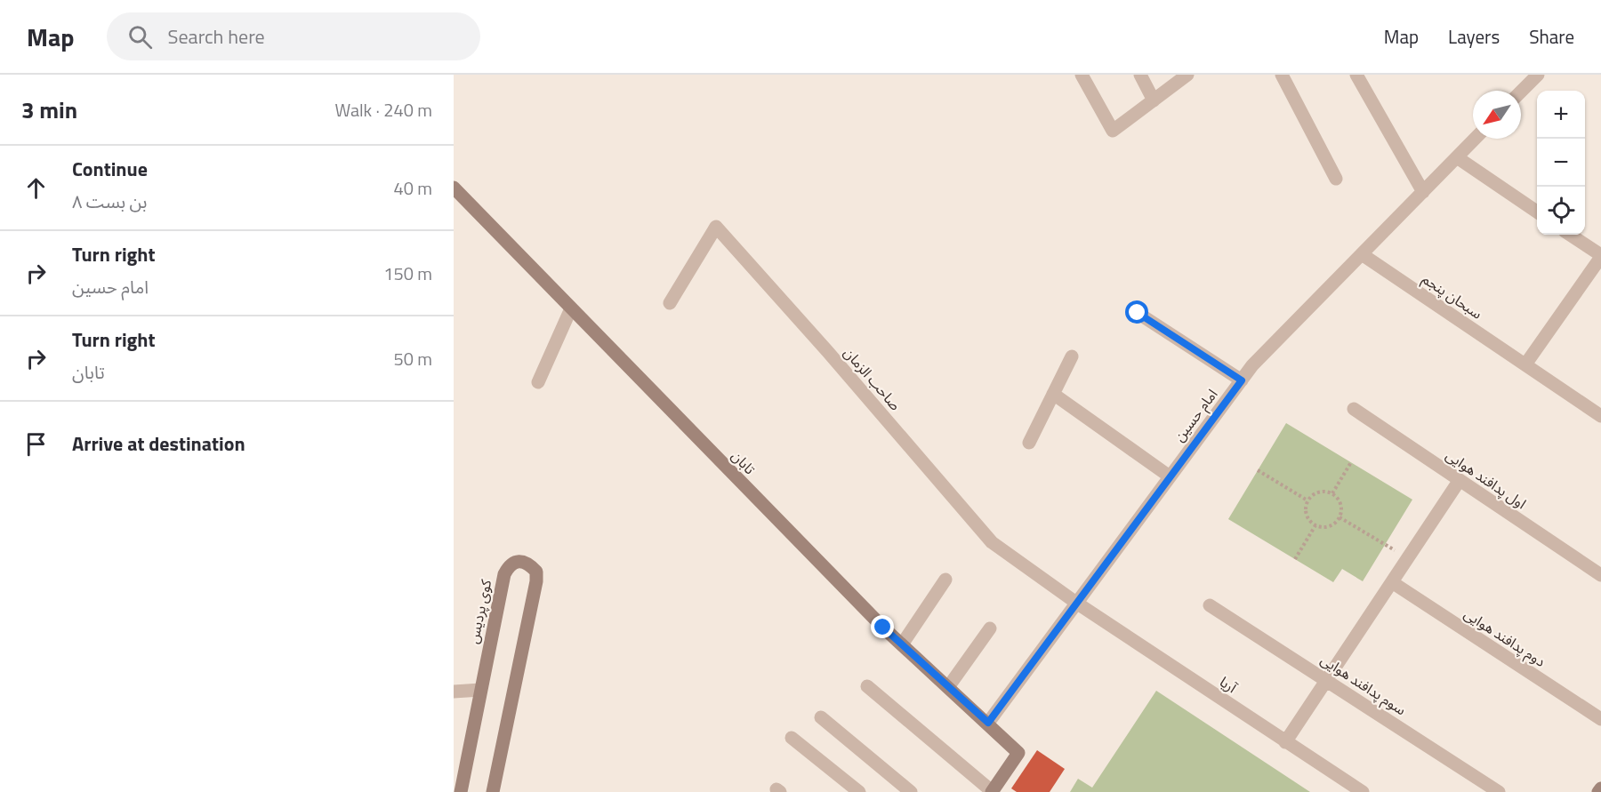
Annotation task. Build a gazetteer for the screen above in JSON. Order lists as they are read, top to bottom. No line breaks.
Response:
{"streets":{"street":["سبحان پنجم","صاحب الزمان","امام حسین","تابان","اول پدافند هوایی","کوی پردیس","دوم پدافند هوایی","آریا","سوم پدافند هوایی"]},"crossings":[["سبحان پنجم","امام حسین"],["صاحب الزمان","امام حسین"],["صاحب الزمان","آریا"],["امام حسین","تابان"],["امام حسین","آریا"]],"north":"bottom left","page":{"header":"Map","search":"Search here","nav":["Map","Layers","Share"],"heading":["3 min","Walk · 240 m"],"map_buttons":["+","−"],"list":[["Continue","بن بست ۸","40 m"],["Turn right","امام حسین","150 m"],["Turn right","تابان","50 m"],"Arrive at destination"]}}
